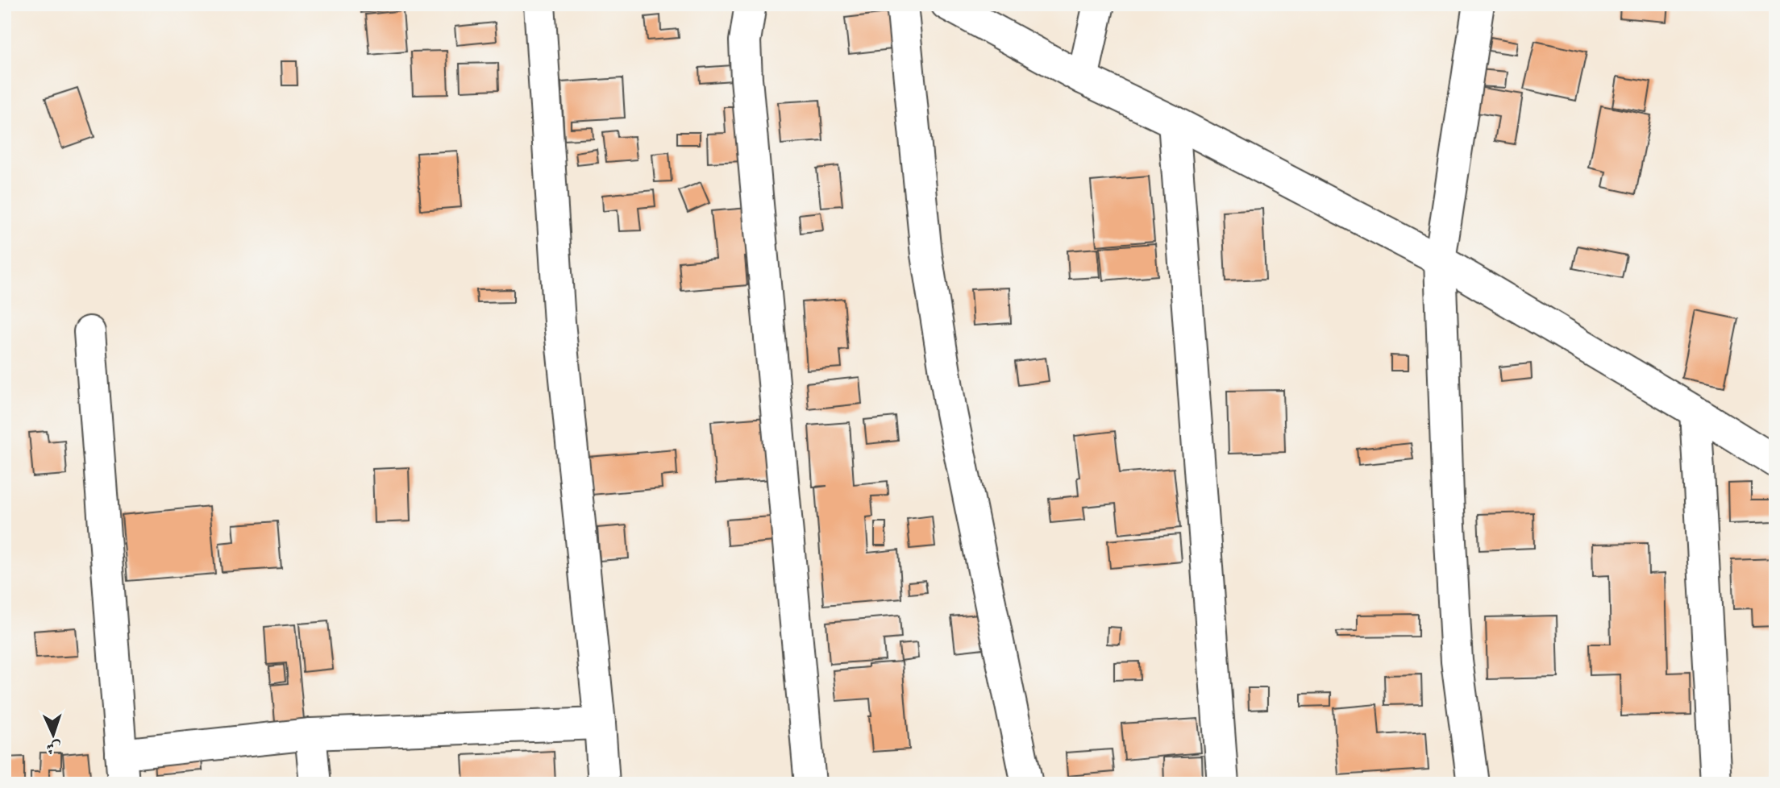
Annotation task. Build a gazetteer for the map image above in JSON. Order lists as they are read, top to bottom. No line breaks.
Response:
{"north":"bottom"}
